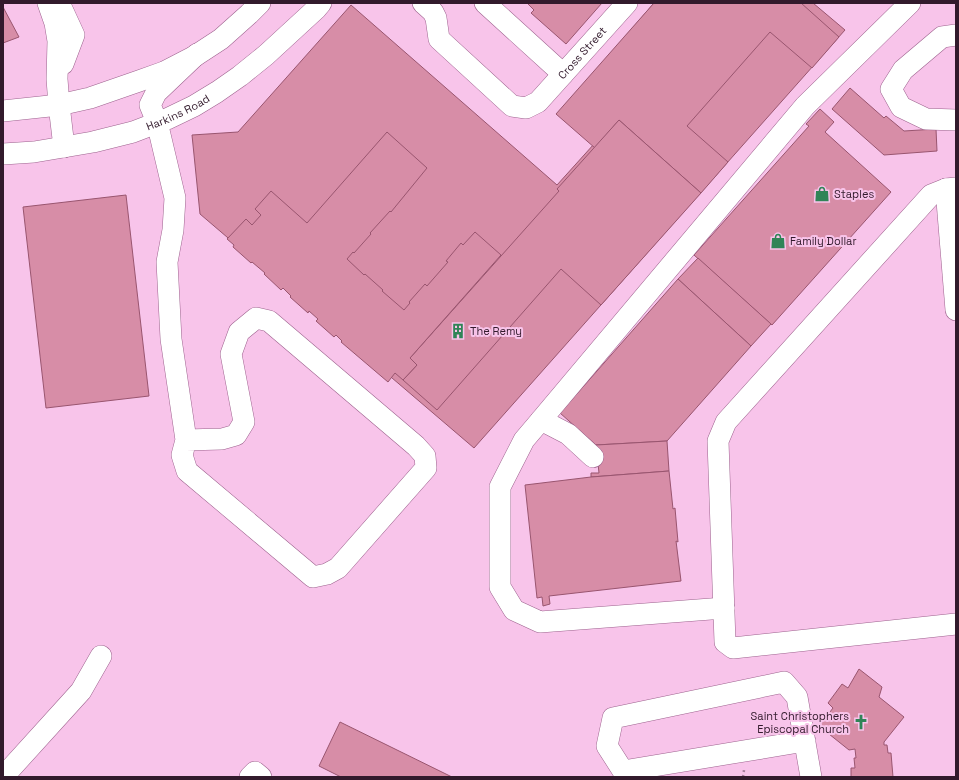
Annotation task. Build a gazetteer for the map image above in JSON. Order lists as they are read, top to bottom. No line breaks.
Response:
{"streets":{"street":["Cross Street","Harkins Road"]},"places":{"shop":["Staples","Family Dollar"],"building":["The Remy"],"church":["Saint Christophers Episcopal Church"]}}
